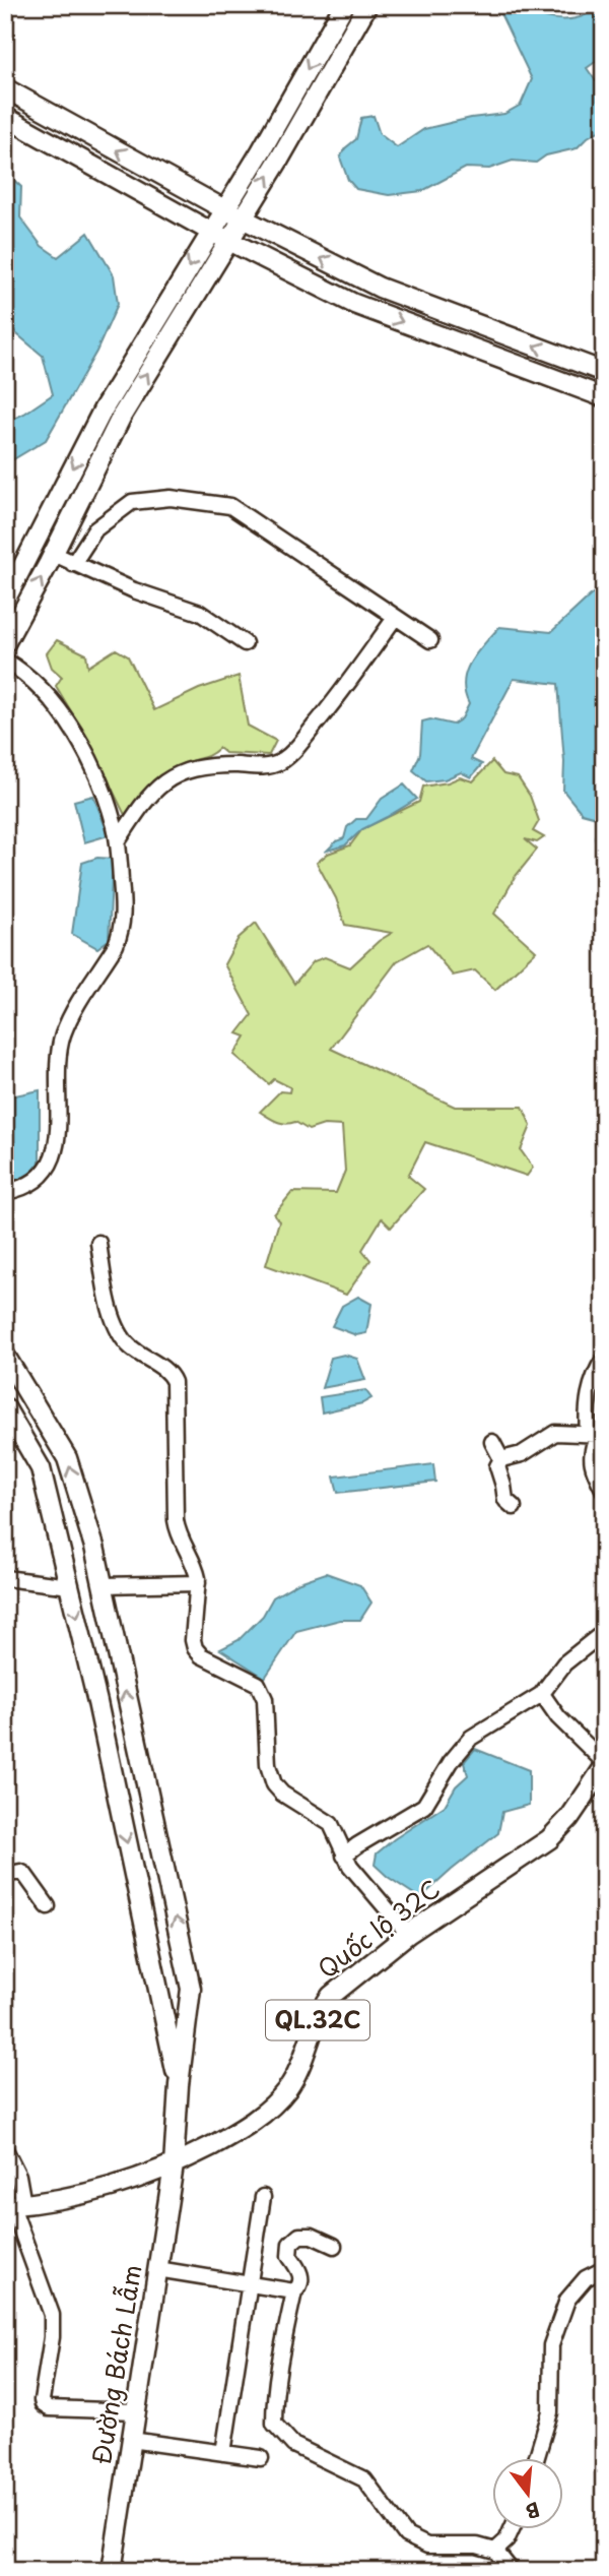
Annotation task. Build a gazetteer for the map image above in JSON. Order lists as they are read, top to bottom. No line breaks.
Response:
{"streets":{"main road":["Quốc lộ 32C","QL.32C","Đường Bách Lẫm"]},"crossings":[["Quốc lộ 32C","Đường Bách Lẫm"]],"north":"bottom"}
